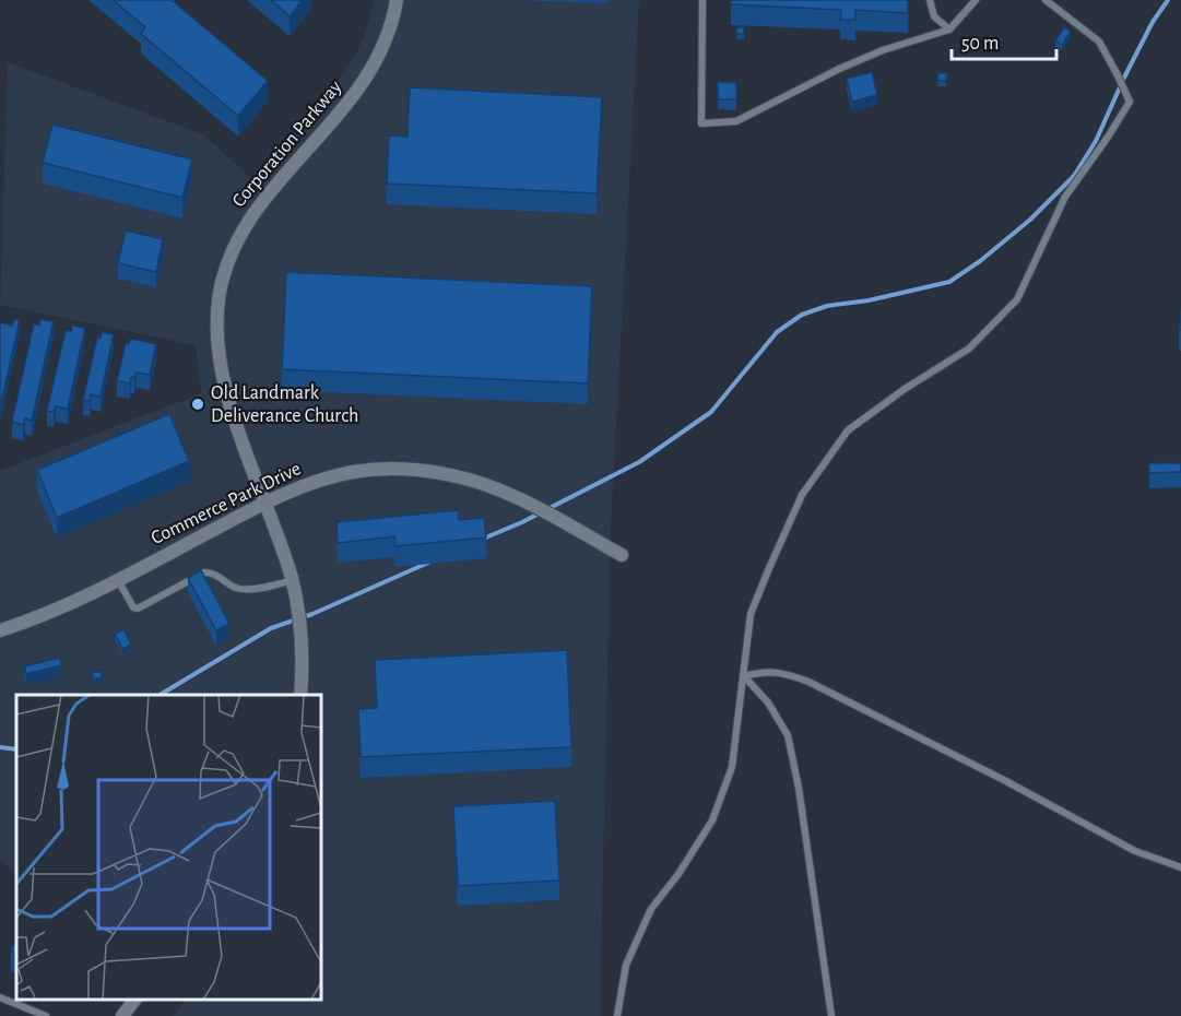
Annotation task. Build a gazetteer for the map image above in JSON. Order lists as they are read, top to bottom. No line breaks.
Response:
{"streets":{"street":["Corporation Parkway","Commerce Park Drive"]},"crossings":[["Corporation Parkway","Commerce Park Drive"]],"places":["Old Landmark Deliverance Church"],"scale_bar":"50 m"}
